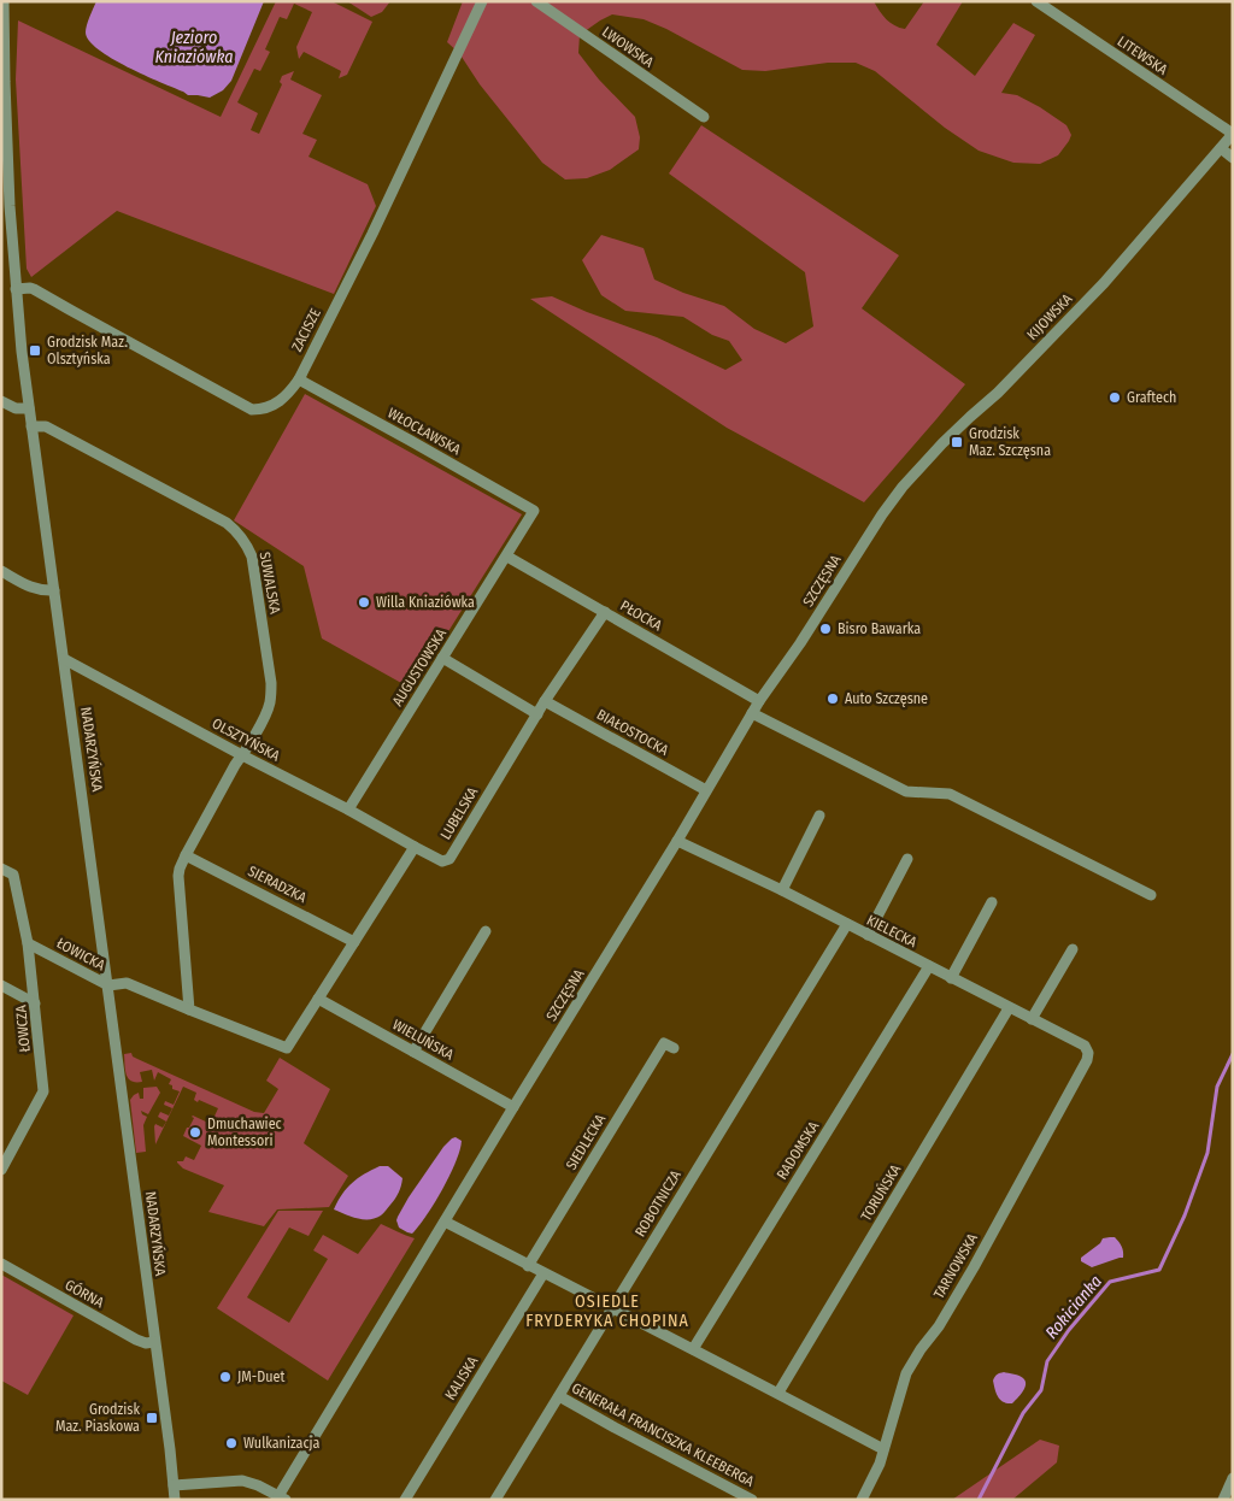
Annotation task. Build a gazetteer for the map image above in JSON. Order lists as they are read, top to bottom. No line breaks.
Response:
{"streets":{"street":["LWOWSKA","LITEWSKA","KIJOWSKA","ZACISZE","WŁOCŁAWSKA","SZCZĘSNA","SUWALSKA","PŁOCKA","AUGUSTOWSKA","BIAŁOSTOCKA","OLSZTYŃSKA","NADARZYŃSKA","LUBELSKA","SIERADZKA","KIELECKA","ŁOWICKA","ŁOWCZA","WIELUŃSKA","SIEDLECKA","RADOMSKA","TORUŃSKA","ROBOTNICZA","TARNOWSKA","GÓRNA","KALISKA","GENERAŁA FRANCISZKA KLEEBERGA"]},"crossings":[["LITEWSKA","KIJOWSKA"],["KIJOWSKA","SZCZĘSNA"],["ZACISZE","WŁOCŁAWSKA"],["ZACISZE","NADARZYŃSKA"],["WŁOCŁAWSKA","AUGUSTOWSKA"],["SZCZĘSNA","PŁOCKA"],["SZCZĘSNA","BIAŁOSTOCKA"],["SZCZĘSNA","KIELECKA"],["SZCZĘSNA","WIELUŃSKA"],["SUWALSKA","OLSZTYŃSKA"],["SUWALSKA","NADARZYŃSKA"],["SUWALSKA","SIERADZKA"],["PŁOCKA","AUGUSTOWSKA"],["PŁOCKA","LUBELSKA"],["AUGUSTOWSKA","OLSZTYŃSKA"],["BIAŁOSTOCKA","LUBELSKA"],["OLSZTYŃSKA","NADARZYŃSKA"],["OLSZTYŃSKA","LUBELSKA"],["NADARZYŃSKA","ŁOWICKA"],["NADARZYŃSKA","GÓRNA"],["KIELECKA","RADOMSKA"],["KIELECKA","TORUŃSKA"],["KIELECKA","ROBOTNICZA"],["KIELECKA","TARNOWSKA"],["ŁOWICKA","ŁOWCZA"],["ŁOWICKA","WIELUŃSKA"],["ROBOTNICZA","GENERAŁA FRANCISZKA KLEEBERGA"]],"districts":["OSIEDLE FRYDERYKA CHOPINA"],"water":["Jezioro Kniaziówka","Rokicianka"],"places":{"transit":["Grodzisk Maz. Olsztyńska","Grodzisk Maz. Szczęsna","Grodzisk Maz. Piaskowa"],"other":["Graftech","Willa Kniaziówka","Bisro Bawarka","Auto Szczęsne","Dmuchawiec Montessori","JM-Duet","Wulkanizacja"]}}
